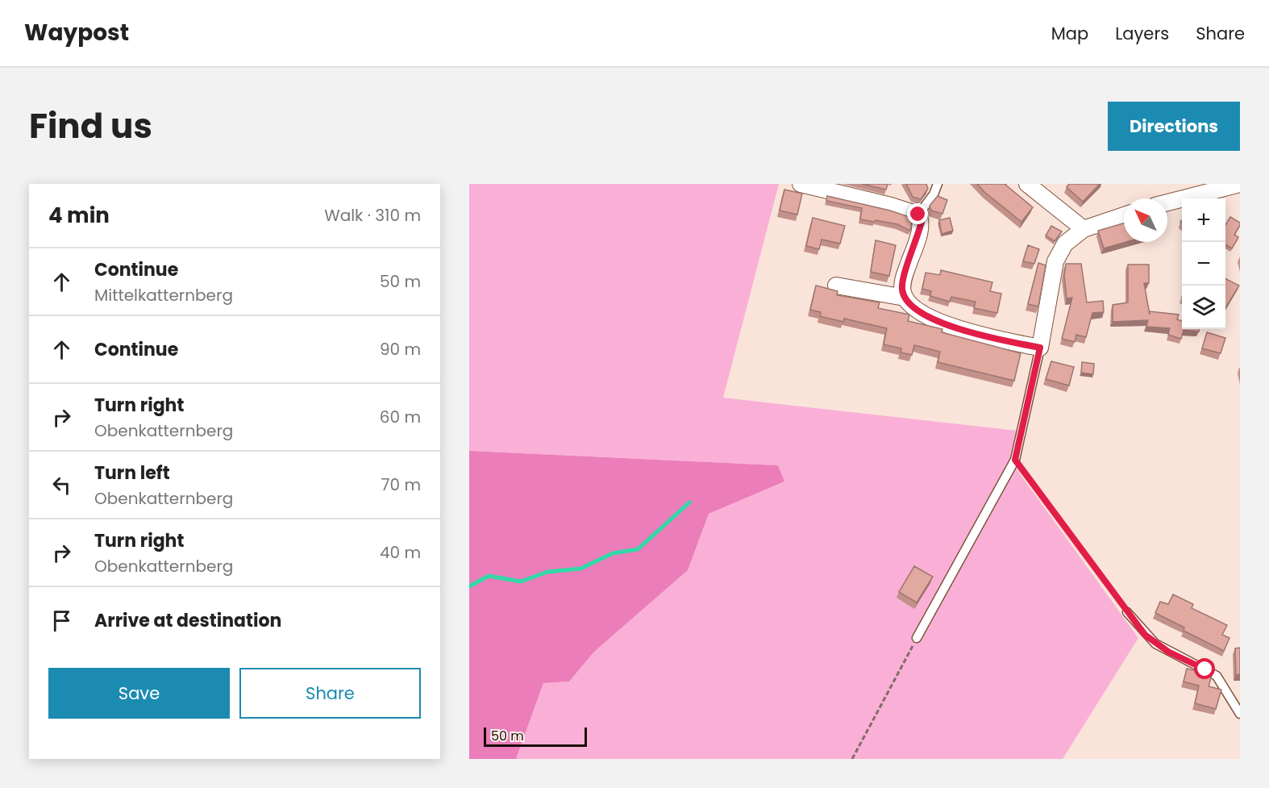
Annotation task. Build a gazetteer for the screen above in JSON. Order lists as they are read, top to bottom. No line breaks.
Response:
{"scale_bar":"50 m","north":"top left","page":{"header":"Waypost","nav":["Map","Layers","Share"],"title":"Find us","buttons":["Directions",["Save","Share"]],"heading":["4 min","Walk · 310 m"],"map_buttons":["+","−"],"list":[["Continue","Mittelkatternberg","50 m"],["Continue","90 m"],["Turn right","Obenkatternberg","60 m"],["Turn left","Obenkatternberg","70 m"],["Turn right","Obenkatternberg","40 m"],"Arrive at destination"],"scale":"50 m"}}
